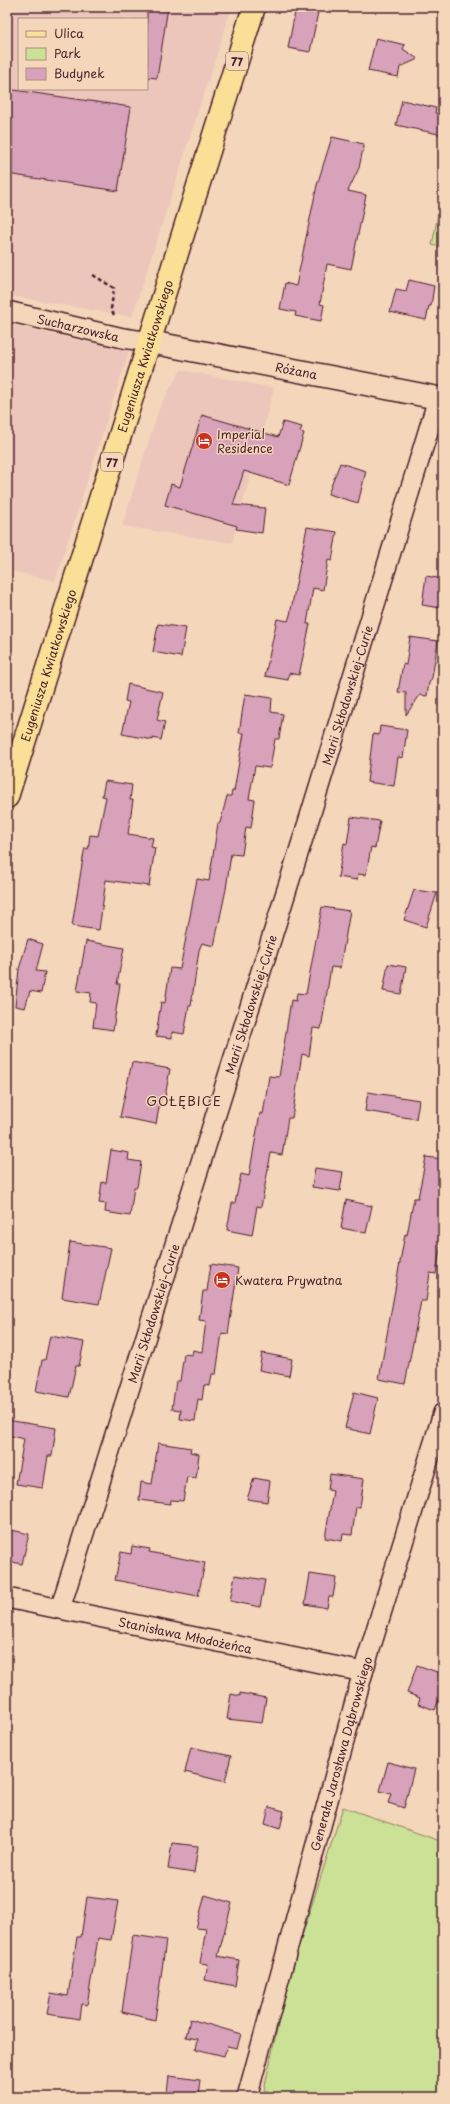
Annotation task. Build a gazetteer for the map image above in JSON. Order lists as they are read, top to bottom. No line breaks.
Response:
{"streets":{"main road":["77","Eugeniusza Kwiatkowskiego"],"street":["Sucharzowska","Różana","Marii Skłodowskiej-Curie","Stanisława Młodożeńca","Generała Jarosława Dąbrowskiego"]},"crossings":[["Sucharzowska","Eugeniusza Kwiatkowskiego"],["Sucharzowska","Różana"],["Eugeniusza Kwiatkowskiego","Różana"],["Różana","Marii Skłodowskiej-Curie"],["Marii Skłodowskiej-Curie","Stanisława Młodożeńca"],["Stanisława Młodożeńca","Generała Jarosława Dąbrowskiego"]],"districts":["GOŁĘBICE"],"places":{"hotel":["Imperial Residence","Kwatera Prywatna"]},"legend":["Ulica","Park","Budynek"]}
